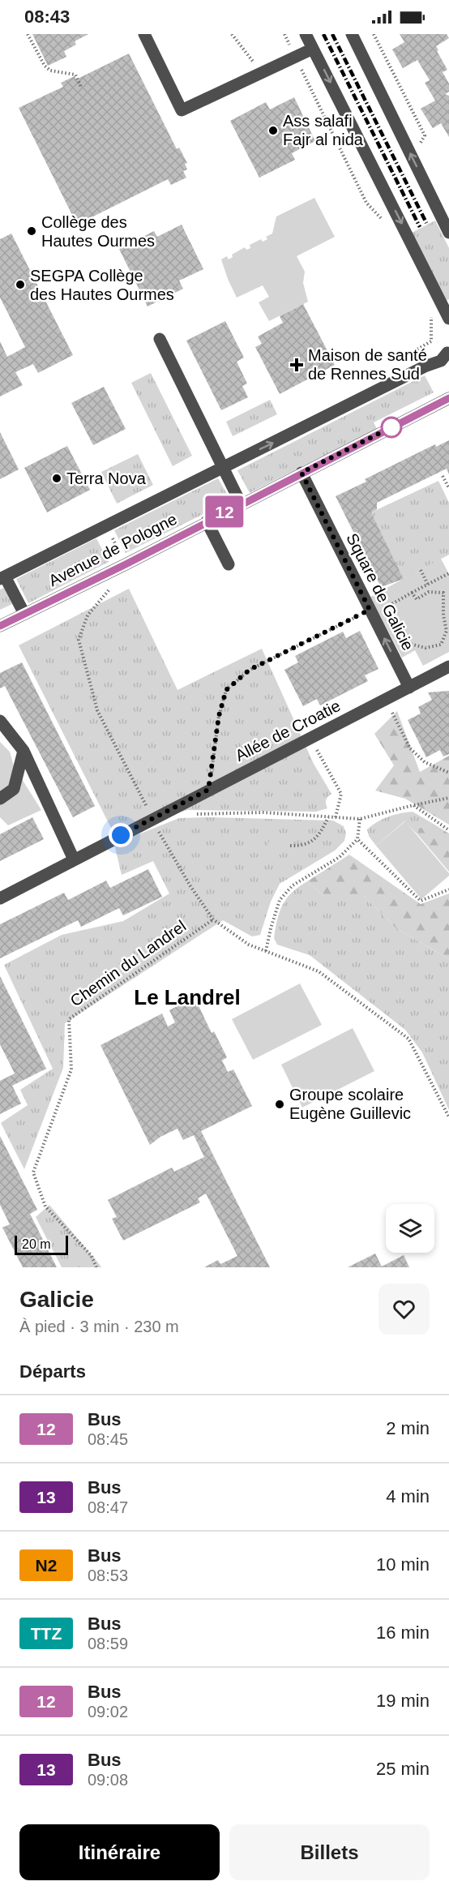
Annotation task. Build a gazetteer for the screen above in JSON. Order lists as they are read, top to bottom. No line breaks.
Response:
{"streets":{"street":["Avenue de Pologne","Square de Galicie","Allée de Croatie"],"path":["Chemin du Landrel"]},"crossings":[["Avenue de Pologne","Square de Galicie"],["Square de Galicie","Allée de Croatie"]],"one_way":["Square de Galicie"],"districts":["Le Landrel"],"places":{"other":["Ass salafi Fajr al nida","Collège des Hautes Ourmes","SEGPA Collège des Hautes Ourmes","Terra Nova","Groupe scolaire Eugène Guillevic"],"health":["Maison de santé de Rennes Sud"]},"lines":["bus line 12"],"scale_bar":"20 m","page":{"status":"08:43","on_map":"12","scale":"20 m","heading":[["Galicie","À pied · 3 min · 230 m"],"Départs"],"list":[{"mark":"12","name":"Bus","note":"08:45","value":"2 min"},{"mark":"13","name":"Bus","note":"08:47","value":"4 min"},{"mark":"N2","name":"Bus","note":"08:53","value":"10 min"},{"mark":"TTZ","name":"Bus","note":"08:59","value":"16 min"},{"mark":"12","name":"Bus","note":"09:02","value":"19 min"},{"mark":"13","name":"Bus","note":"09:08","value":"25 min"}],"buttons":["Itinéraire","Billets"]}}
